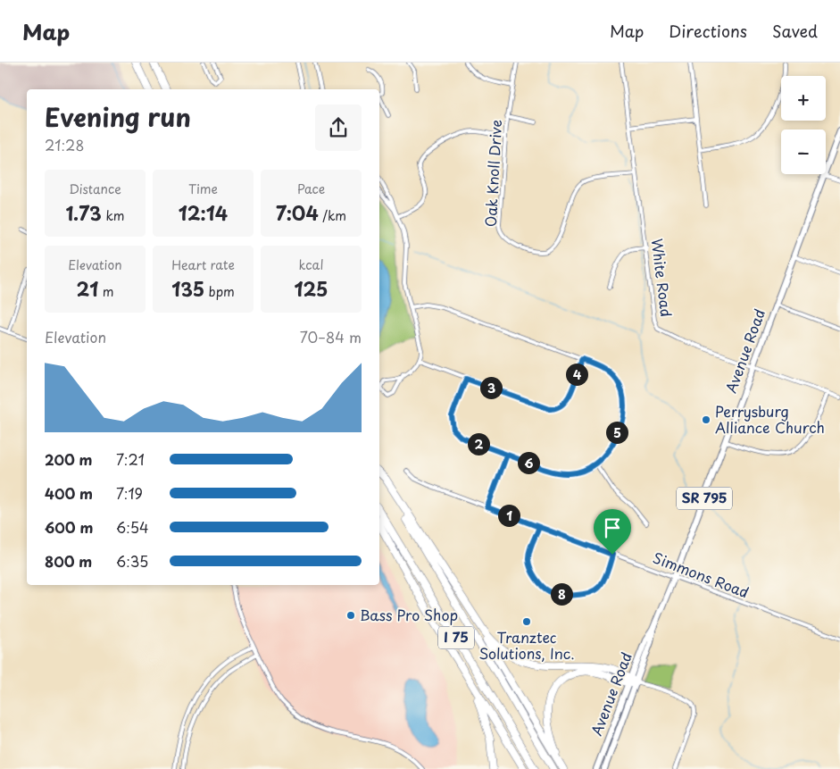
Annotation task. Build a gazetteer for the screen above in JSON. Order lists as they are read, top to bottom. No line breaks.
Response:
{"streets":{"highway":["I 75"],"main road":["Avenue Road","SR 795"],"street":["Oak Knoll Drive","White Road","Simmons Road"]},"crossings":[["Oak Knoll Drive","White Road"],["White Road","Avenue Road"],["Avenue Road","Simmons Road"]],"places":["Perrysburg Alliance Church","Bass Pro Shop","Tranztec Solutions, Inc."],"page":{"header":"Map","nav":["Map","Directions","Saved"],"map_buttons":["+","−"],"heading":["Evening run","21:28"],"stats":[["Distance","1.73 km"],["Time","12:14"],["Pace","7:04 /km"],["Elevation","21 m"],["Heart rate","135 bpm"],["kcal","125"]],"chart":["Elevation","70–84 m"],"pins":["4","3","5","2","6","1","8"],"list":[{"name":"200 m","note":"7:21"},{"name":"400 m","note":"7:19"},{"name":"600 m","note":"6:54"},{"name":"800 m","note":"6:35"}]}}
